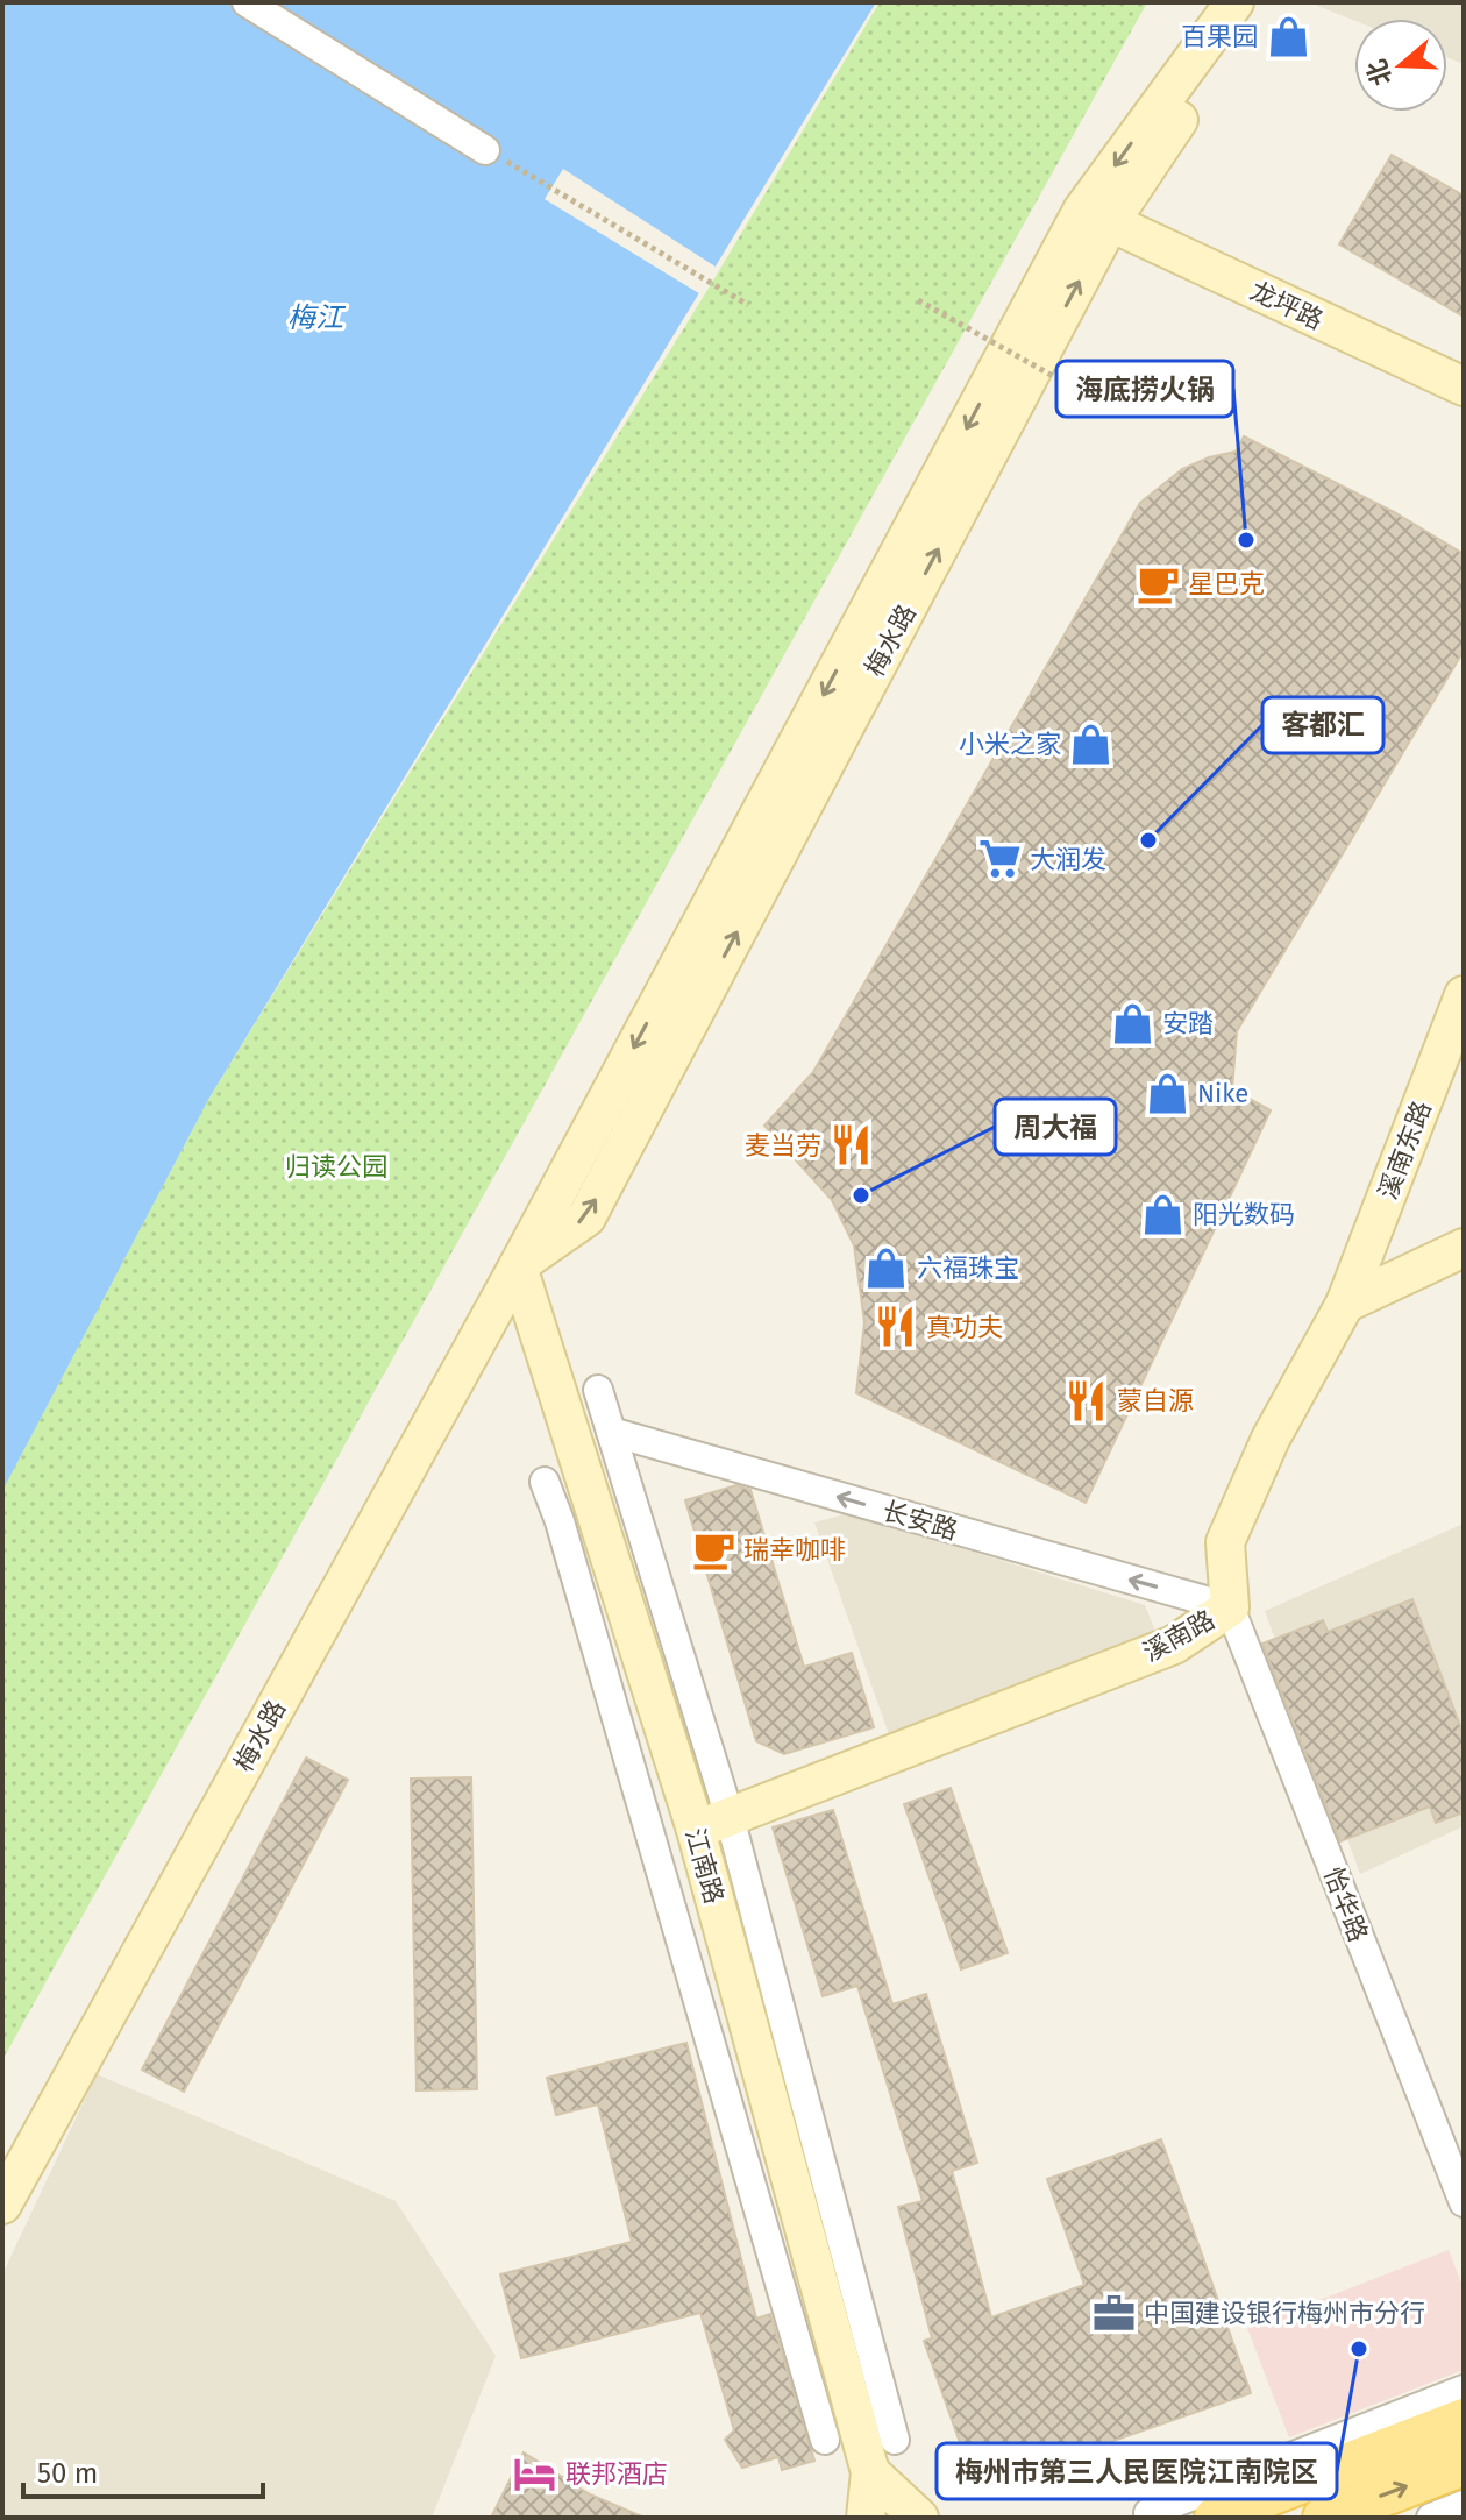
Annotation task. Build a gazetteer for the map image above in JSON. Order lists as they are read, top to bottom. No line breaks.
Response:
{"streets":{"main road":["龙坪路","梅水路","溪南东路","溪南路","江南路"],"street":["长安路","怡华路"]},"crossings":[["龙坪路","梅水路"],["梅水路","江南路"],["溪南东路","溪南路"],["长安路","溪南路"],["长安路","怡华路"],["溪南路","江南路"],["溪南路","怡华路"]],"one_way":["长安路"],"water":["梅江"],"parks":["归读公园"],"places":{"shop":["百果园","小米之家","安踏","Nike","阳光数码","六福珠宝"],"other":["海底捞火锅","客都汇","周大福","梅州市第三人民医院江南院区"],"cafe":["星巴克","瑞幸咖啡"],"supermarket":["大润发"],"restaurant":["麦当劳","真功夫","蒙自源"],"office":["中国建设银行梅州市分行"],"hotel":["联邦酒店"]},"scale_bar":"50 m","north":"left"}
